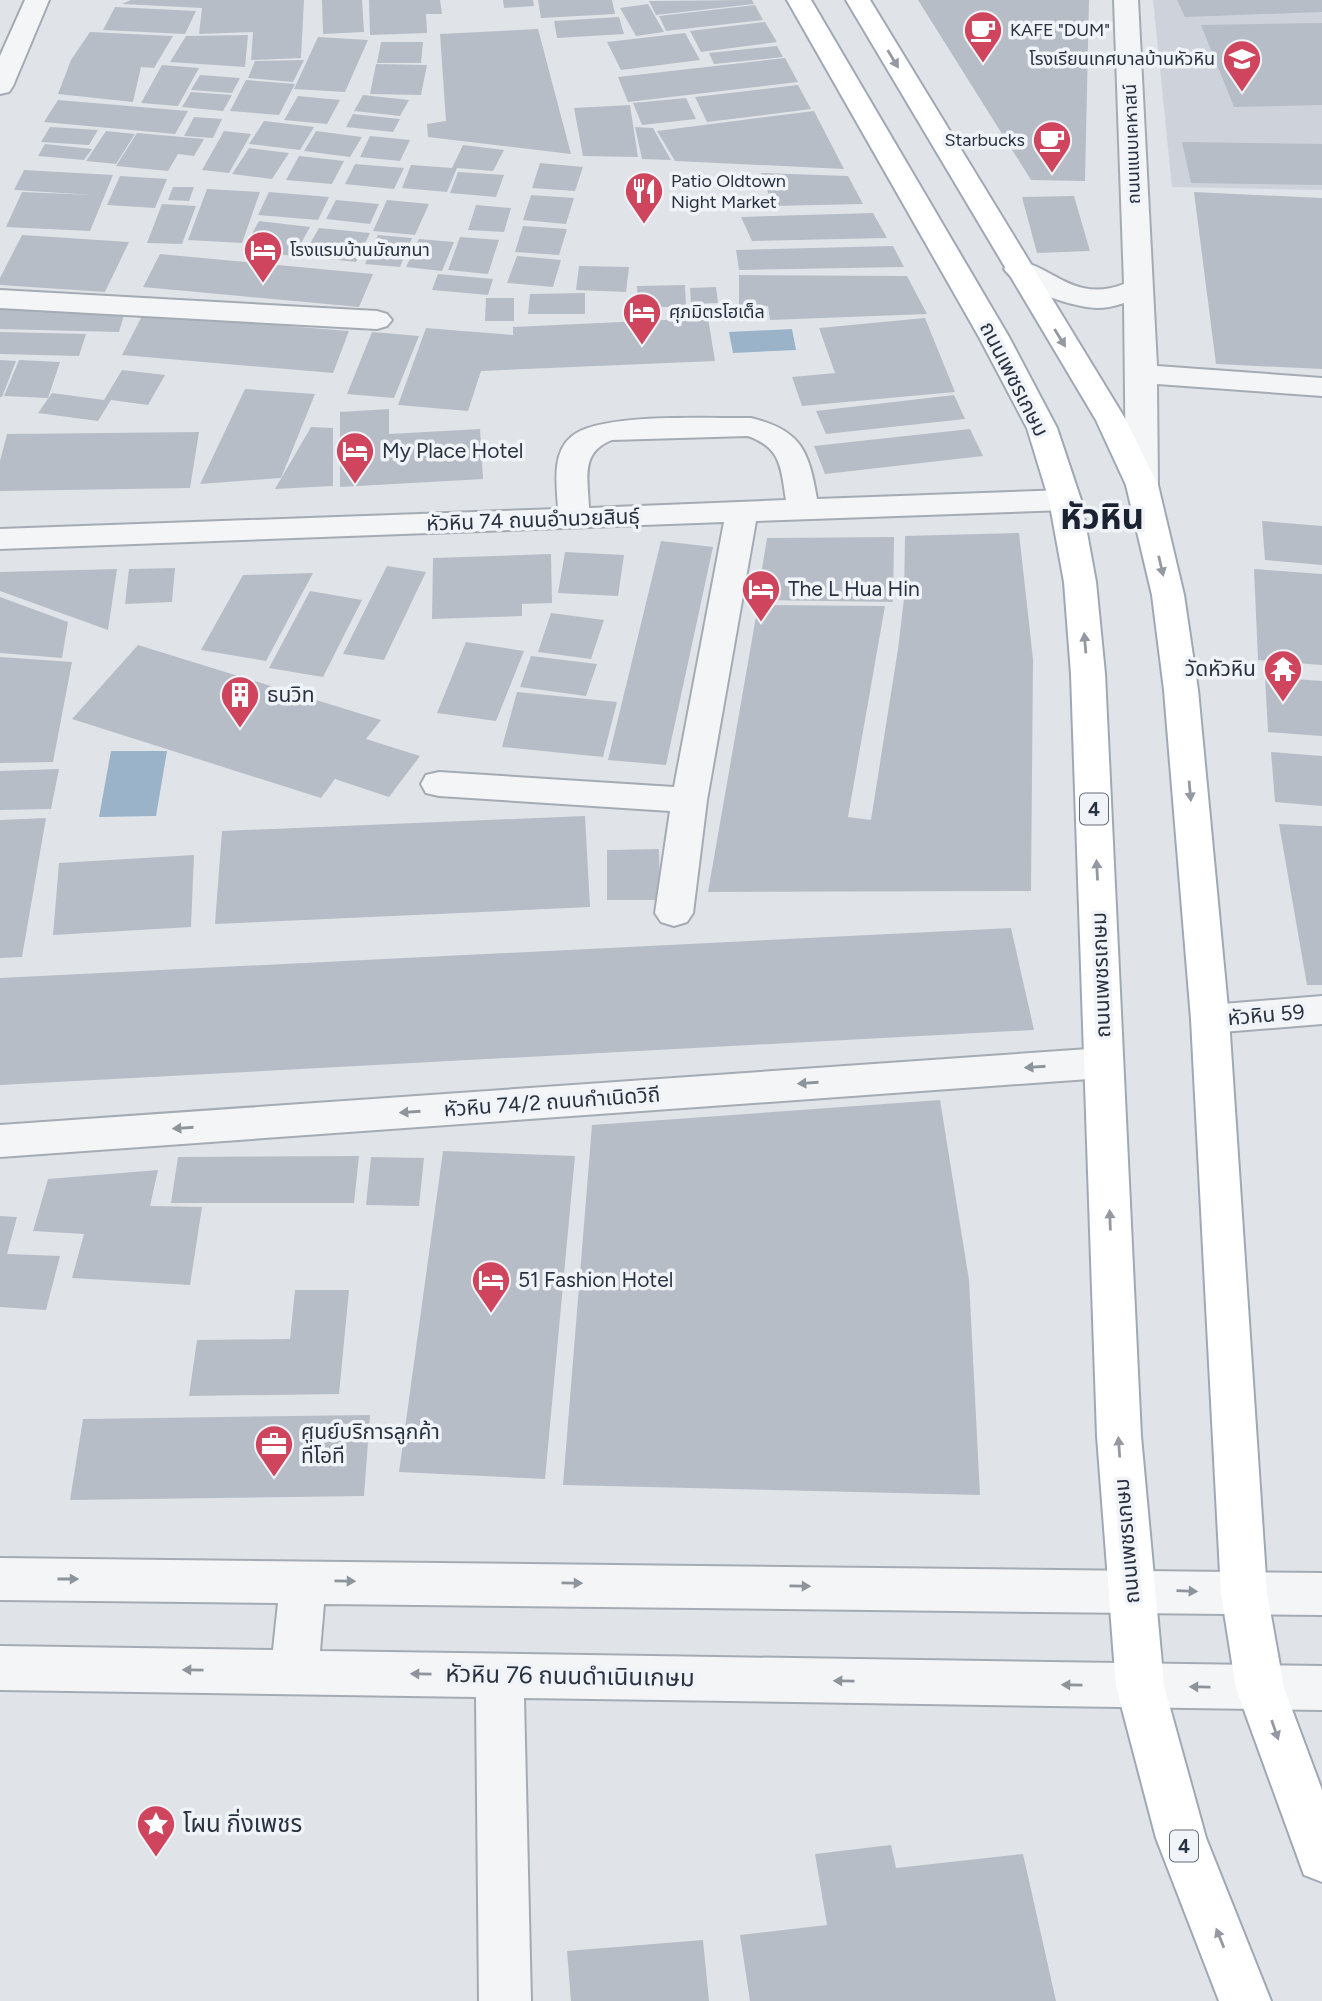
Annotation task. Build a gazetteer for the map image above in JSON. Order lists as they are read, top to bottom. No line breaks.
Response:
{"streets":{"main road":["ถนนเพชรเกษม","4"],"street":["ถนนแนบเคหาสน์","หัวหิน 74 ถนนอำนวยสินธุ์","หัวหิน 59","หัวหิน 74/2 ถนนกำเนิดวิถี","หัวหิน 76 ถนนดำเนินเกษม"]},"crossings":[["ถนนเพชรเกษม","หัวหิน 74 ถนนอำนวยสินธุ์"],["ถนนเพชรเกษม","หัวหิน 74/2 ถนนกำเนิดวิถี"],["ถนนเพชรเกษม","หัวหิน 76 ถนนดำเนินเกษม"]],"one_way":["หัวหิน 74/2 ถนนกำเนิดวิถี"],"districts":["หัวหิน"],"places":{"cafe":["KAFE \"DUM\"","Starbucks"],"school or university":["โรงเรียนเทศบาลบ้านหัวหิน"],"restaurant":["Patio Oldtown Night Market"],"hotel":["โรงแรมบ้านมัณฑนา","ศุภมิตรโฮเต็ล","My Place Hotel","The L Hua Hin","51 Fashion Hotel"],"temple":["วัดหัวหิน"],"building":["ธนวิท"],"office":["ศูนย์บริการลูกค้า ทีโอที"],"place":["โผน กิ่งเพชร"]}}
